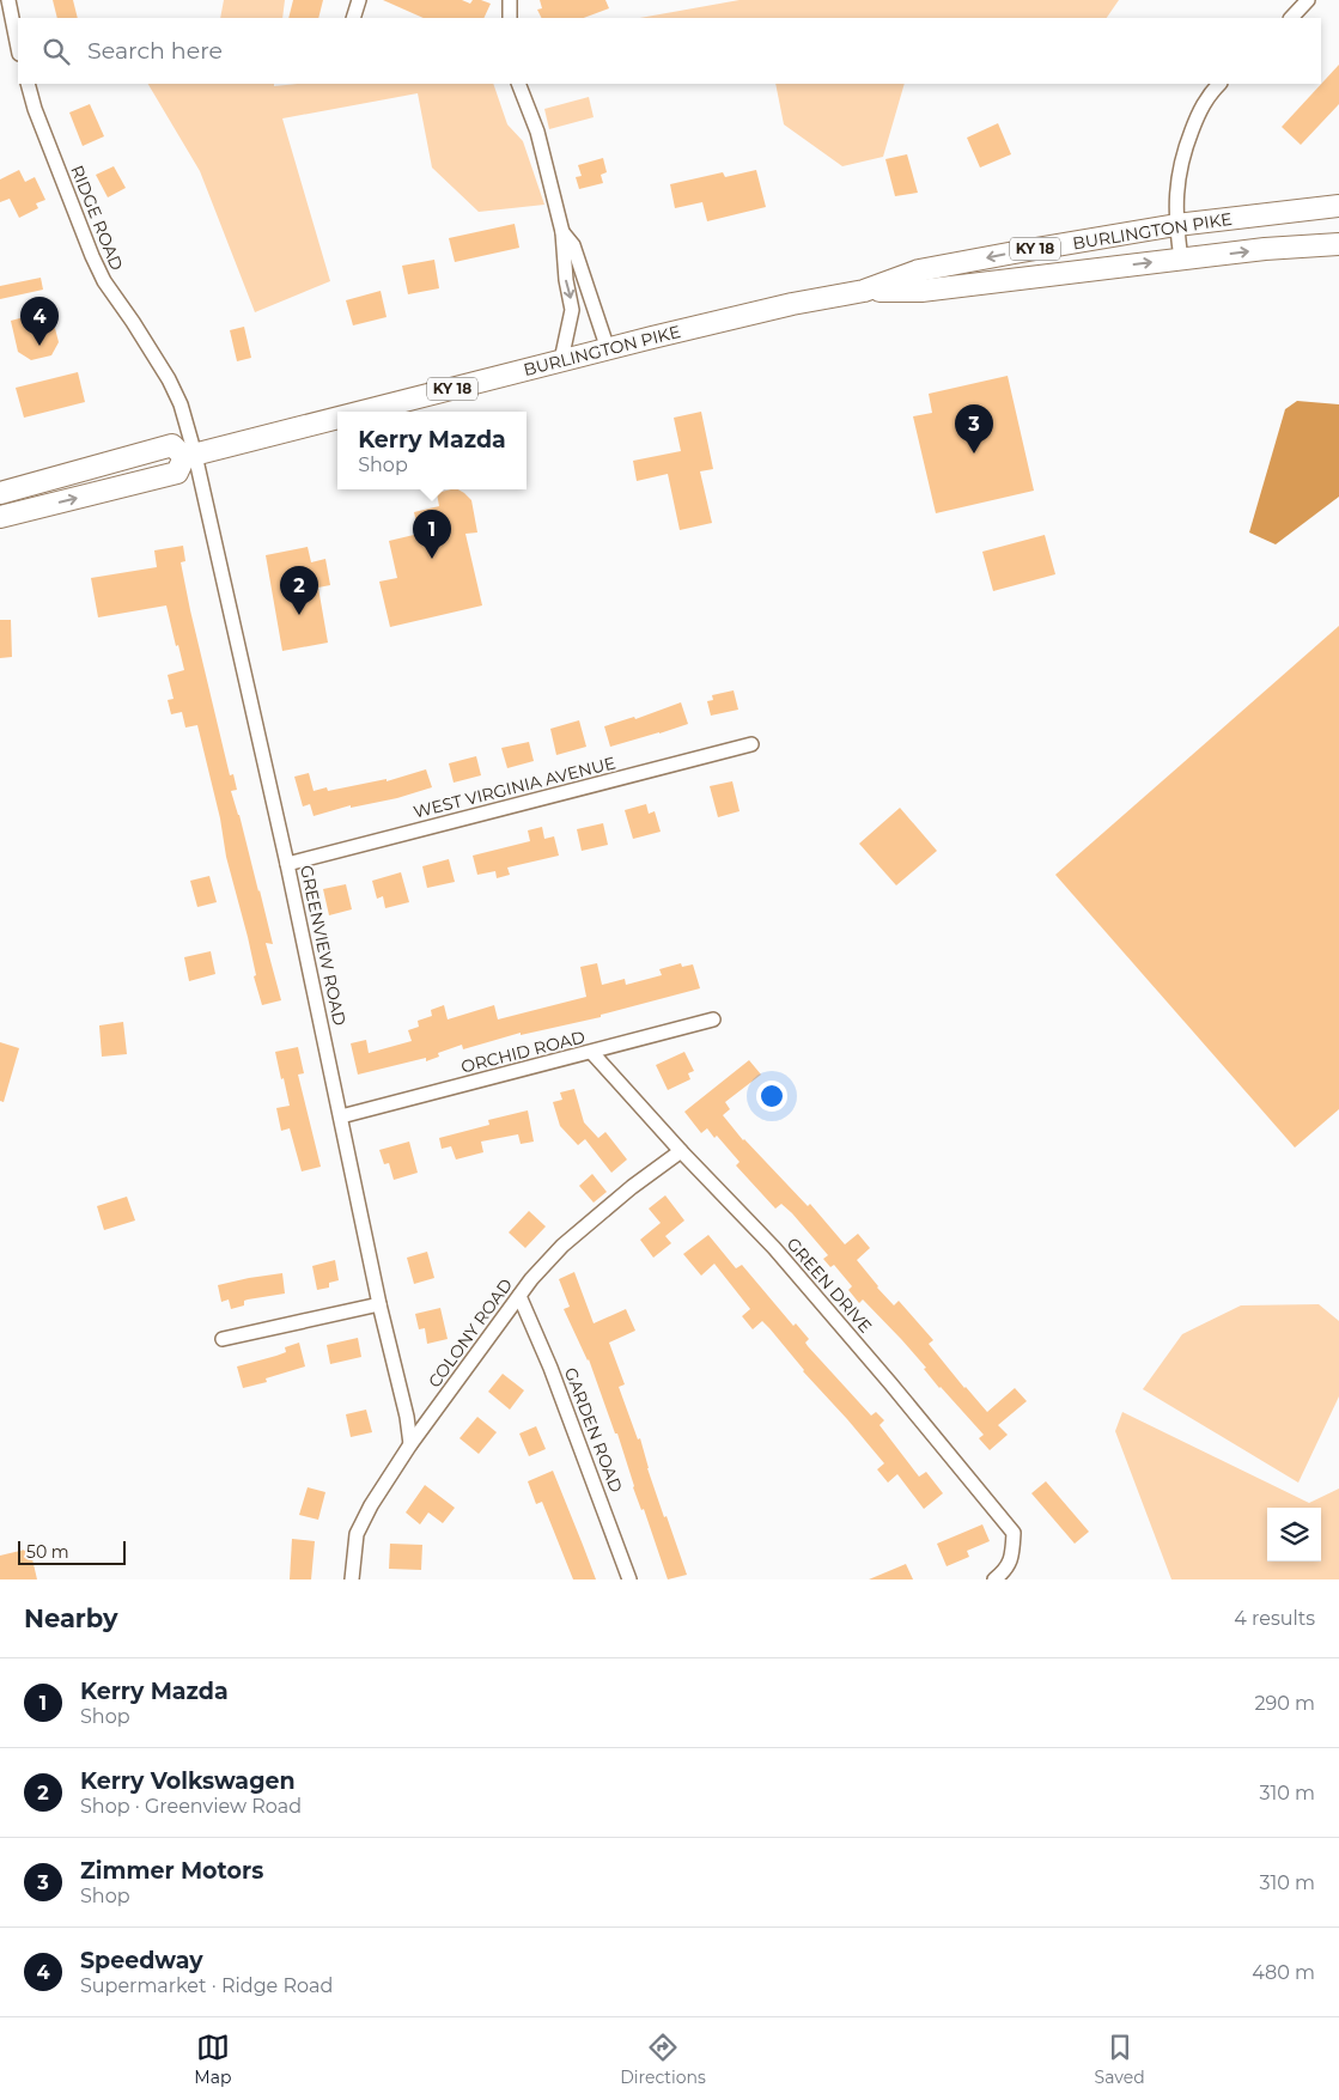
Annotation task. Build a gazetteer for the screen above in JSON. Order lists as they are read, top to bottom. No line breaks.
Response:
{"streets":{"main road":["BURLINGTON PIKE","KY 18"],"street":["RIDGE ROAD","WEST VIRGINIA AVENUE","GREENVIEW ROAD","ORCHID ROAD","GREEN DRIVE","COLONY ROAD","GARDEN ROAD"]},"crossings":[["RIDGE ROAD","BURLINGTON PIKE"],["RIDGE ROAD","GREENVIEW ROAD"],["BURLINGTON PIKE","GREENVIEW ROAD"],["WEST VIRGINIA AVENUE","GREENVIEW ROAD"],["GREENVIEW ROAD","ORCHID ROAD"],["GREENVIEW ROAD","COLONY ROAD"],["ORCHID ROAD","GREEN DRIVE"],["GREEN DRIVE","COLONY ROAD"],["COLONY ROAD","GARDEN ROAD"]],"scale_bar":"50 m","page":{"search":"Search here","pins":["4","3","1","2"],"popup":["Kerry Mazda","Shop"],"scale":"50 m","heading":["Nearby","4 results"],"list":[{"mark":"1","name":"Kerry Mazda","note":"Shop","value":"290 m"},{"mark":"2","name":"Kerry Volkswagen","note":"Shop · Greenview Road","value":"310 m"},{"mark":"3","name":"Zimmer Motors","note":"Shop","value":"310 m"},{"mark":"4","name":"Speedway","note":"Supermarket · Ridge Road","value":"480 m"}],"nav":["Map","Directions","Saved"]}}
